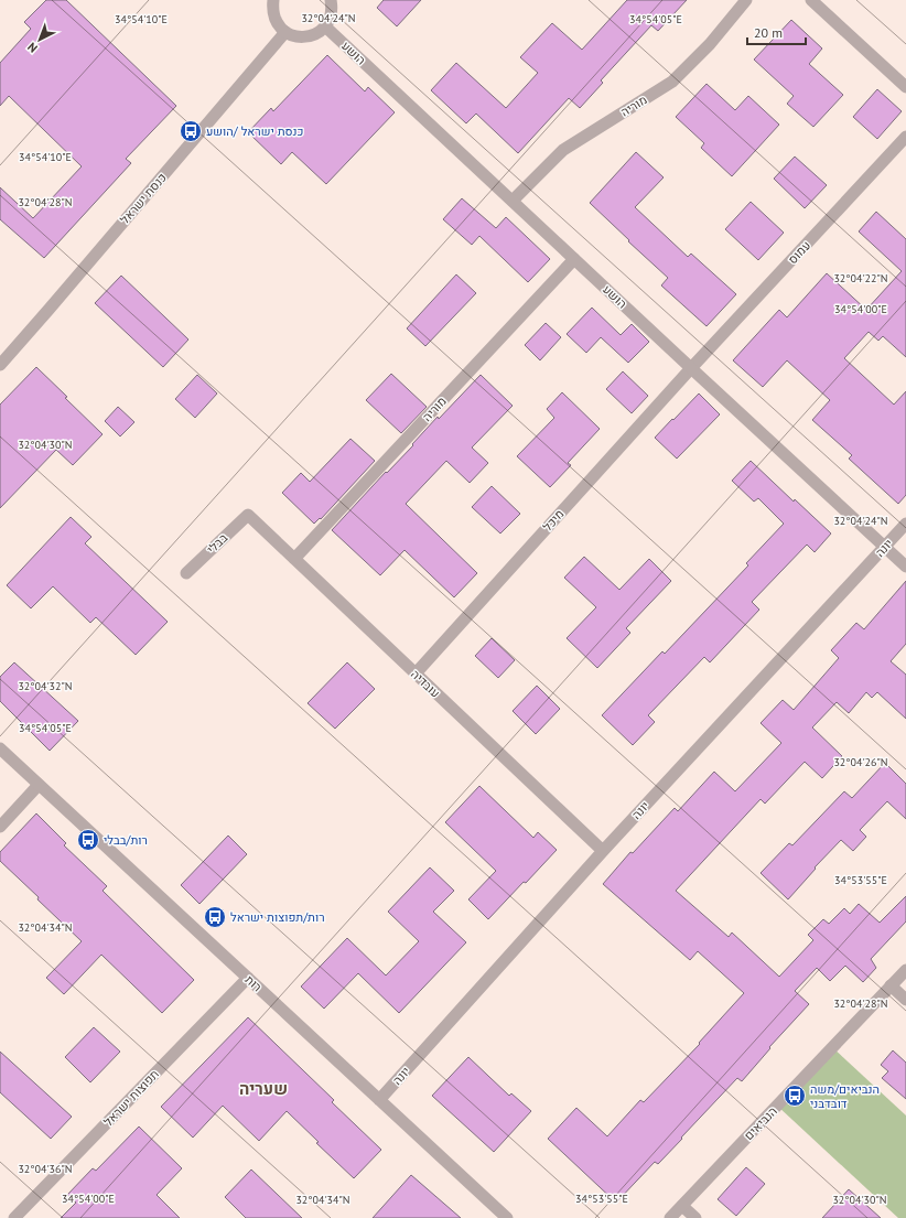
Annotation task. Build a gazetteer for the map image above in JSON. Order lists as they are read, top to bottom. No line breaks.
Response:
{"streets":{"street":["הושע","מוריה","כנסת ישראל","עמוס","מיכל","בבלי","יונה","עובדיה","רות","תפוצות ישראל","הנביאים"]},"crossings":[["הושע","מוריה"],["הושע","עמוס"],["הושע","מיכל"],["הושע","יונה"],["מוריה","עובדיה"],["עמוס","מיכל"],["מיכל","עובדיה"],["בבלי","עובדיה"],["יונה","עובדיה"],["יונה","רות"],["רות","תפוצות ישראל"]],"districts":["שעריה"],"places":{"bus stop":["כנסת ישראל /הושע","רות/בבלי","רות/תפוצות ישראל","הנביאים/משה דובדבני"]},"scale_bar":"20 m","north":"bottom left","coordinates":["32°04'24\"N","34°54'10\"E","34°54'05\"E","32°04'28\"N","32°04'22\"N","34°54'00\"E","32°04'30\"N","32°04'32\"N","32°04'26\"N","34°53'55\"E","32°04'34\"N","32°04'36\"N"]}
